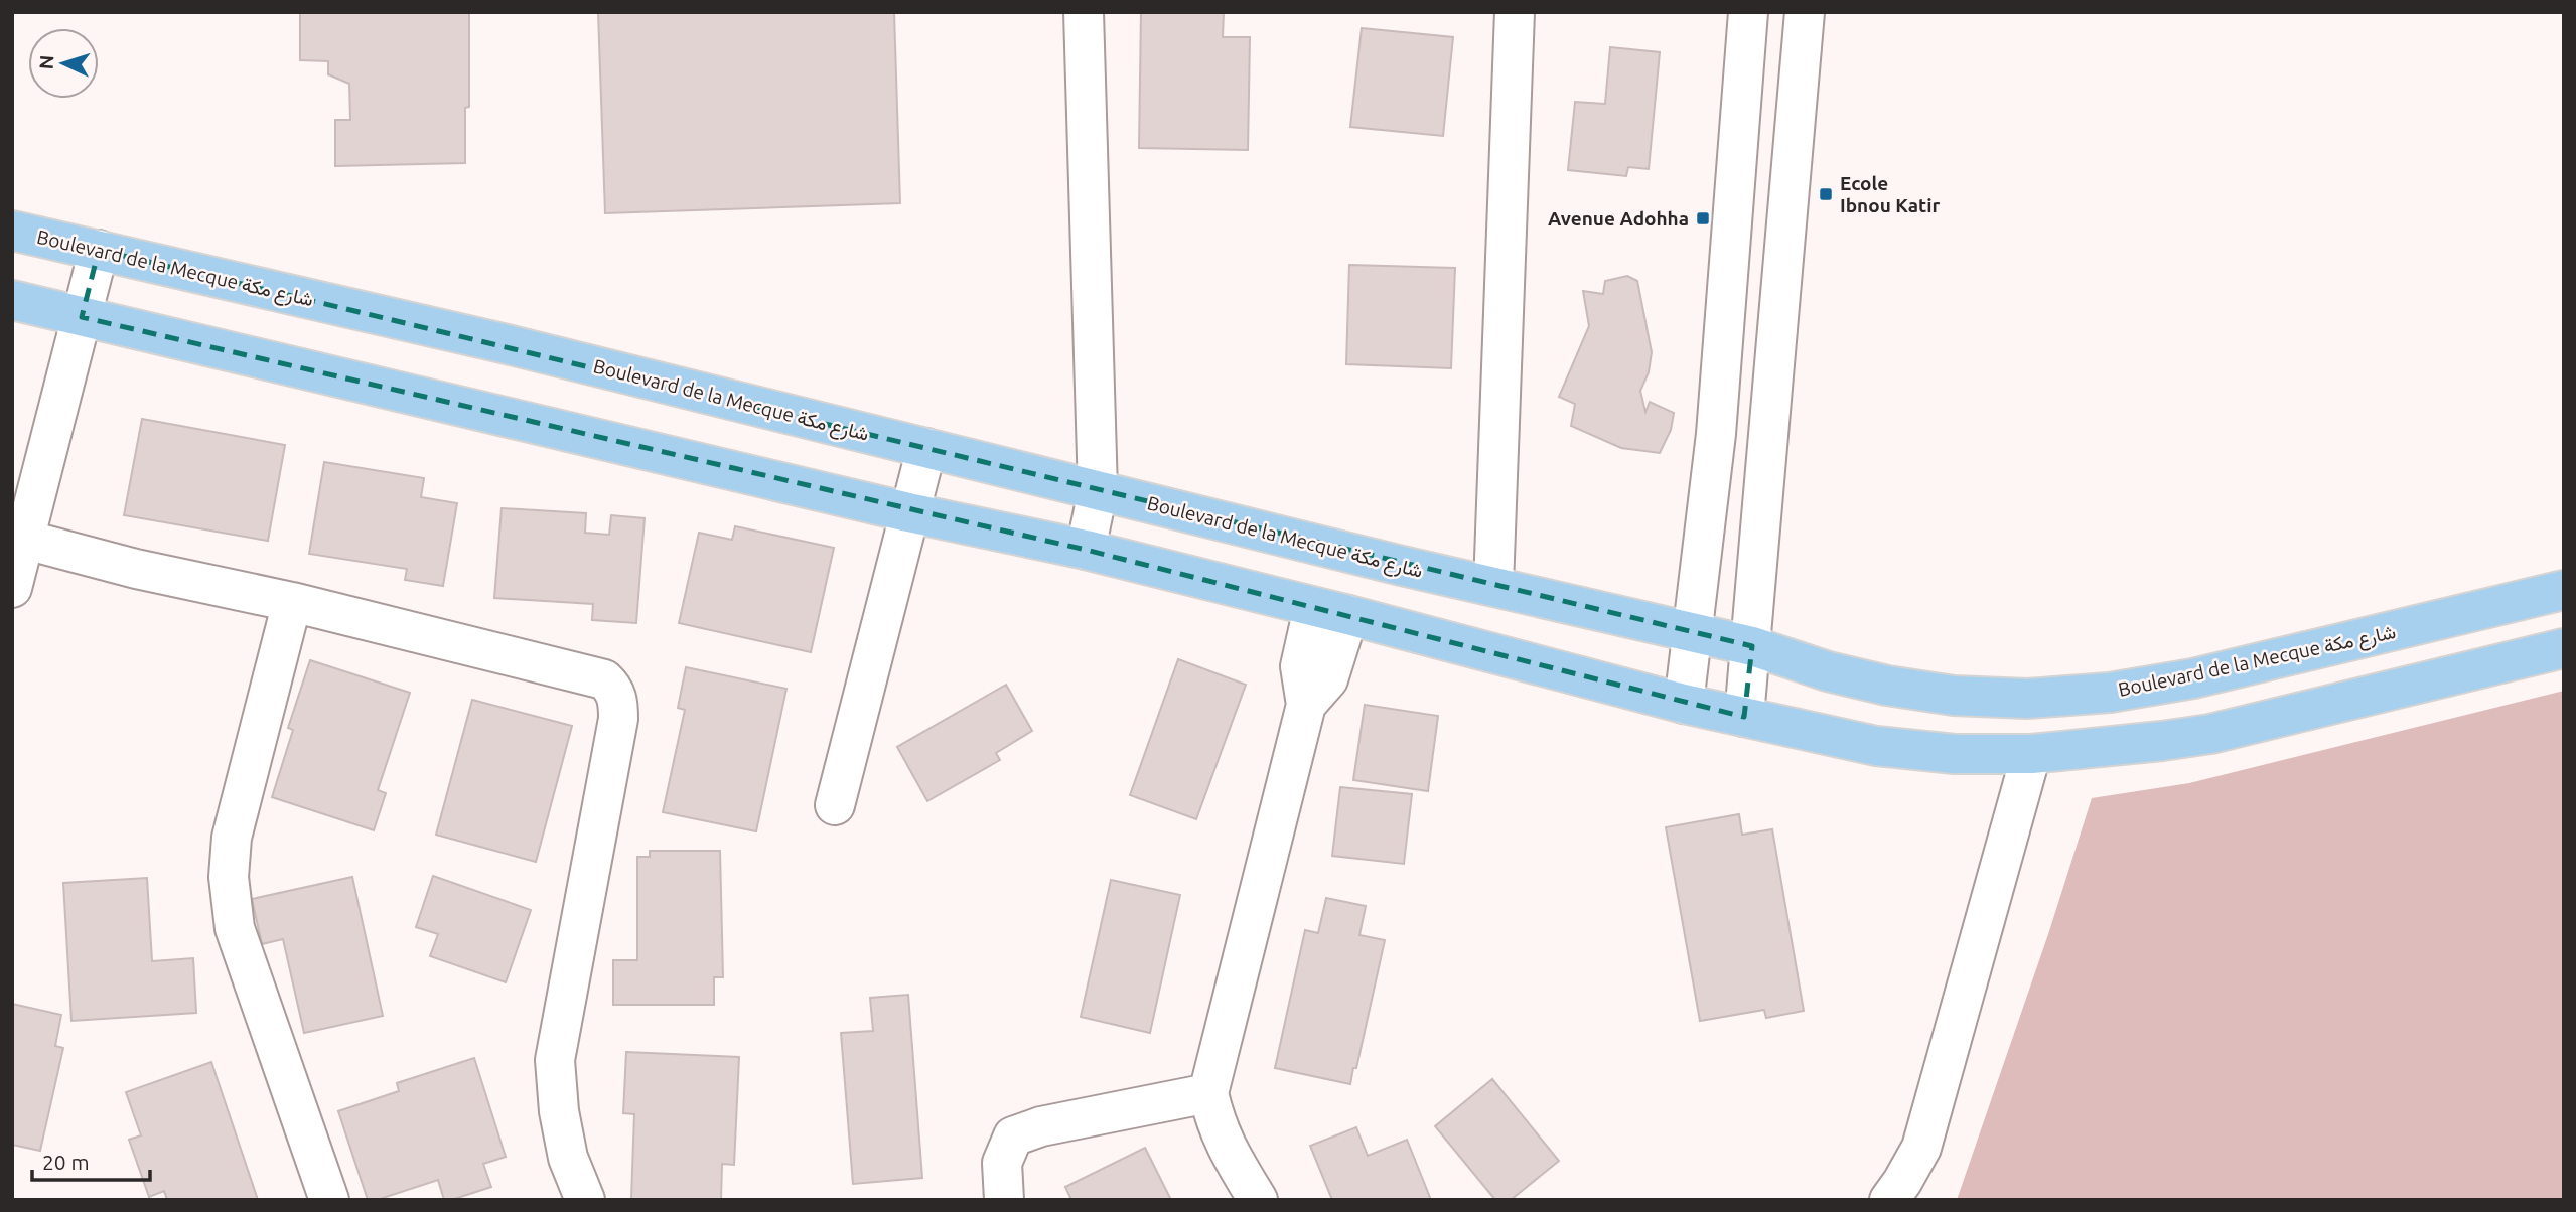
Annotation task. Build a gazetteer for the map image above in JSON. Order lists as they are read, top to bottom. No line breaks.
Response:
{"streets":{"main road":["Boulevard de la Mecque شارع مكة"]},"places":{"transit":["Ecole Ibnou Katir","Avenue Adohha"]},"scale_bar":"20 m","north":"left"}
